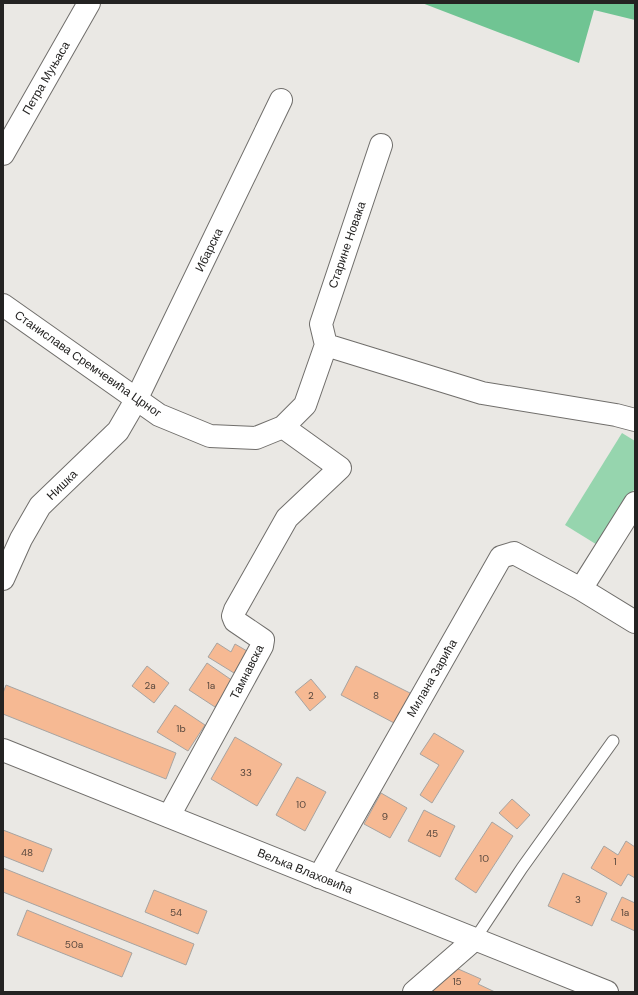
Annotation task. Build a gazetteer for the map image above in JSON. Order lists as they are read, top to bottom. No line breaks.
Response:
{"streets":{"street":["Петра Муњаса","Старине Новака","Ибарска","Станислава Сремчевића Црног","Нишка","Тамнавска","Милана Зарића","Вељка Влаховића"]},"crossings":[["Старине Новака","Станислава Сремчевића Црног"],["Ибарска","Станислава Сремчевића Црног"],["Ибарска","Нишка"],["Станислава Сремчевића Црног","Нишка"],["Станислава Сремчевића Црног","Тамнавска"],["Тамнавска","Вељка Влаховића"],["Милана Зарића","Вељка Влаховића"]],"house_numbers":["2a","1a","2","8","1b","33","10","9","45","48","10","1","3","54","1a","50a","15"]}
